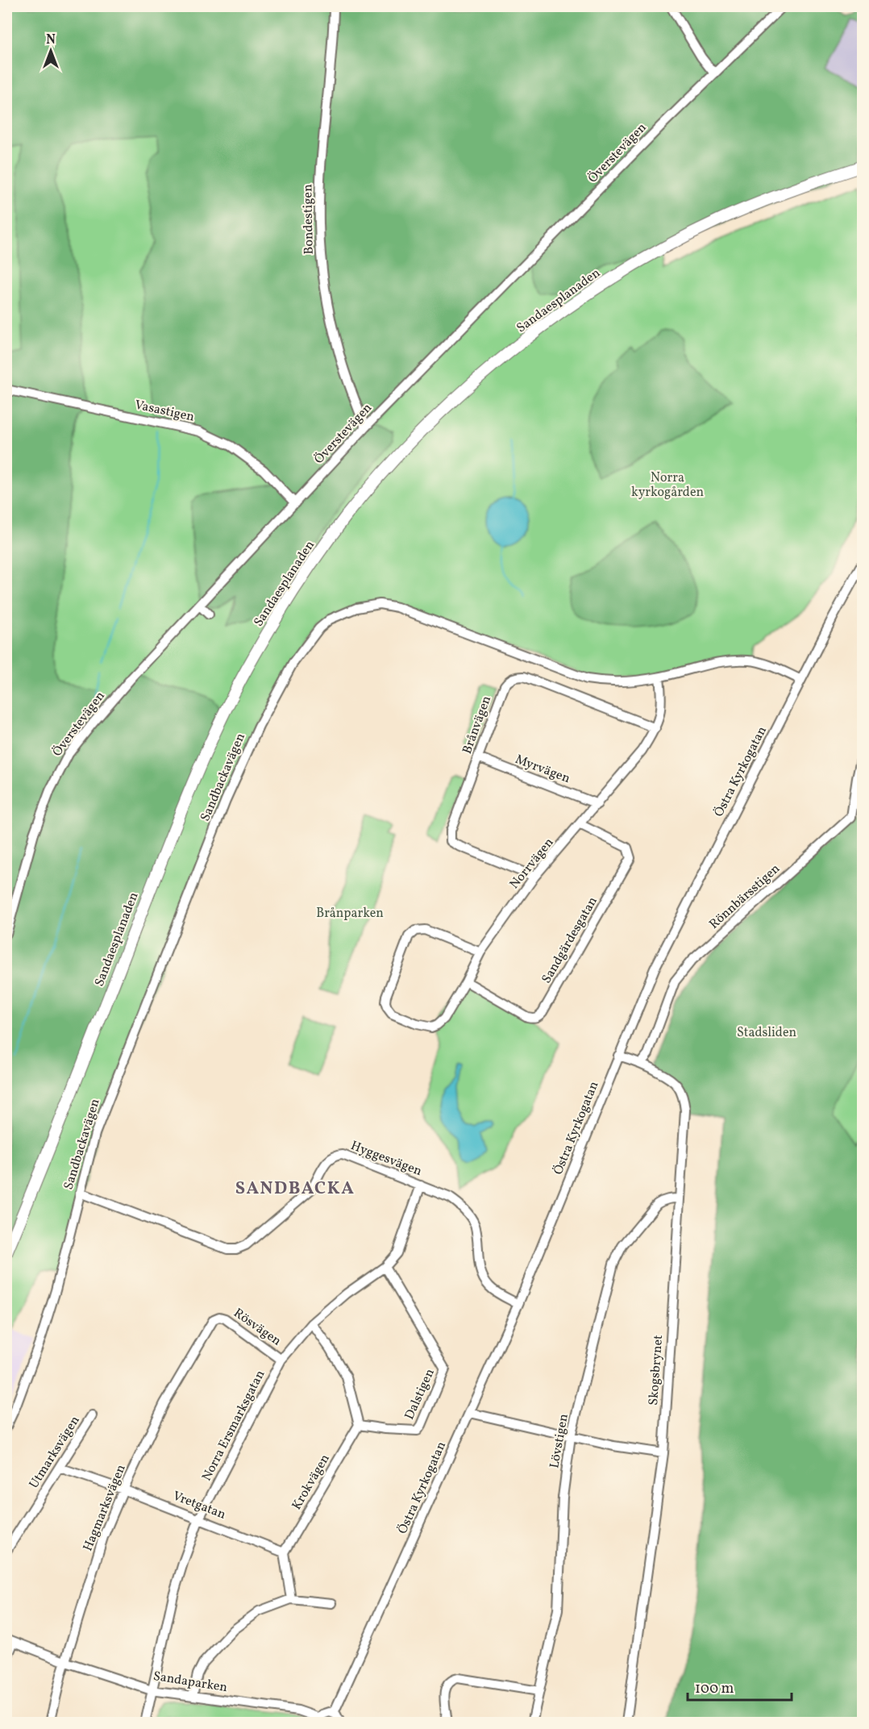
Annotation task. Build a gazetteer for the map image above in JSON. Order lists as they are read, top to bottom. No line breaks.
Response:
{"streets":{"main road":["Sandaesplanaden"],"street":["Överstevägen","Bondestigen","Vasastigen","Brånvägen","Myrvägen","Östra Kyrkogatan","Sandbackavägen","Norrvägen","Rönnbärsstigen","Sandgärdesgatan","Hyggesvägen","Rösvägen","Skogsbrynet","Dalstigen","Norra Ersmarksgatan","Lövstigen","Utmarksvägen","Krokvägen","Vretgatan","Hagmarksvägen","Sandaparken"]},"crossings":[["Överstevägen","Bondestigen"],["Överstevägen","Vasastigen"],["Brånvägen","Myrvägen"],["Brånvägen","Norrvägen"],["Myrvägen","Norrvägen"],["Östra Kyrkogatan","Sandbackavägen"],["Östra Kyrkogatan","Hyggesvägen"],["Östra Kyrkogatan","Skogsbrynet"],["Sandbackavägen","Norrvägen"],["Sandbackavägen","Hyggesvägen"],["Norrvägen","Sandgärdesgatan"],["Rönnbärsstigen","Skogsbrynet"],["Hyggesvägen","Norra Ersmarksgatan"],["Rösvägen","Norra Ersmarksgatan"],["Rösvägen","Hagmarksvägen"],["Skogsbrynet","Lövstigen"],["Dalstigen","Norra Ersmarksgatan"],["Dalstigen","Krokvägen"],["Norra Ersmarksgatan","Vretgatan"],["Norra Ersmarksgatan","Sandaparken"],["Utmarksvägen","Vretgatan"],["Krokvägen","Vretgatan"],["Vretgatan","Hagmarksvägen"],["Hagmarksvägen","Sandaparken"]],"districts":["SANDBACKA"],"parks":["Norra kyrkogården","Brånparken","Stadsliden"],"scale_bar":"100 m","north":"top"}
